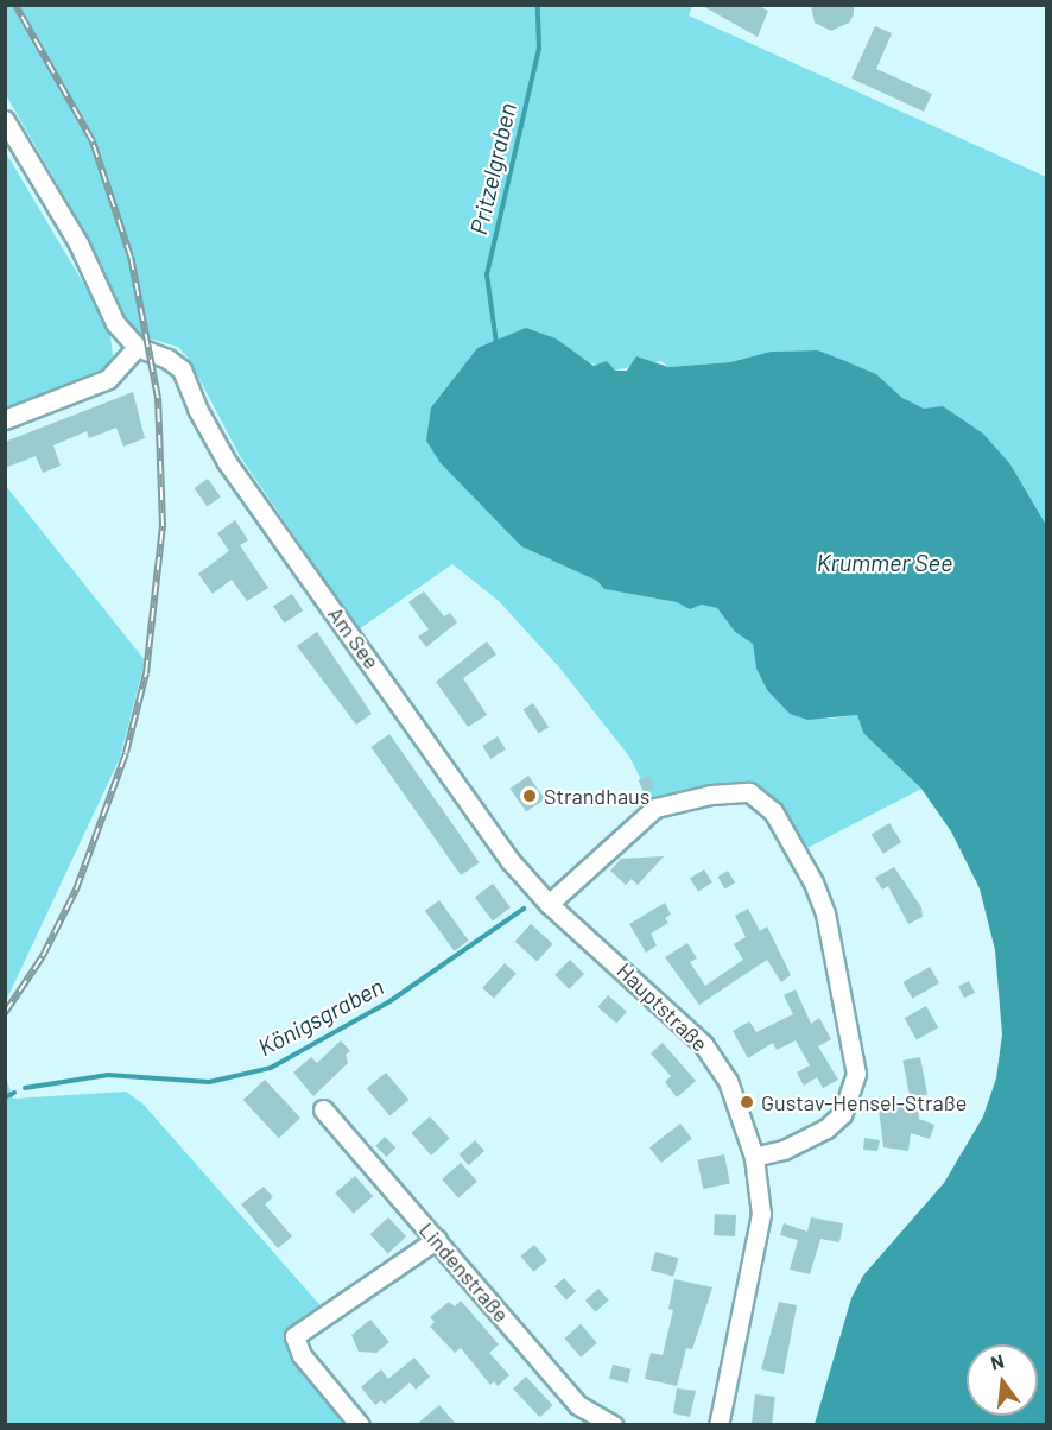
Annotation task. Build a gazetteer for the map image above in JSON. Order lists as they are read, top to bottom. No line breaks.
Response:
{"streets":{"street":["Am See","Hauptstraße","Lindenstraße"]},"crossings":[["Am See","Hauptstraße"]],"water":["Pritzelgraben","Krummer See","Königsgraben"],"places":["Strandhaus","Gustav-Hensel-Straße"],"north":"top"}
